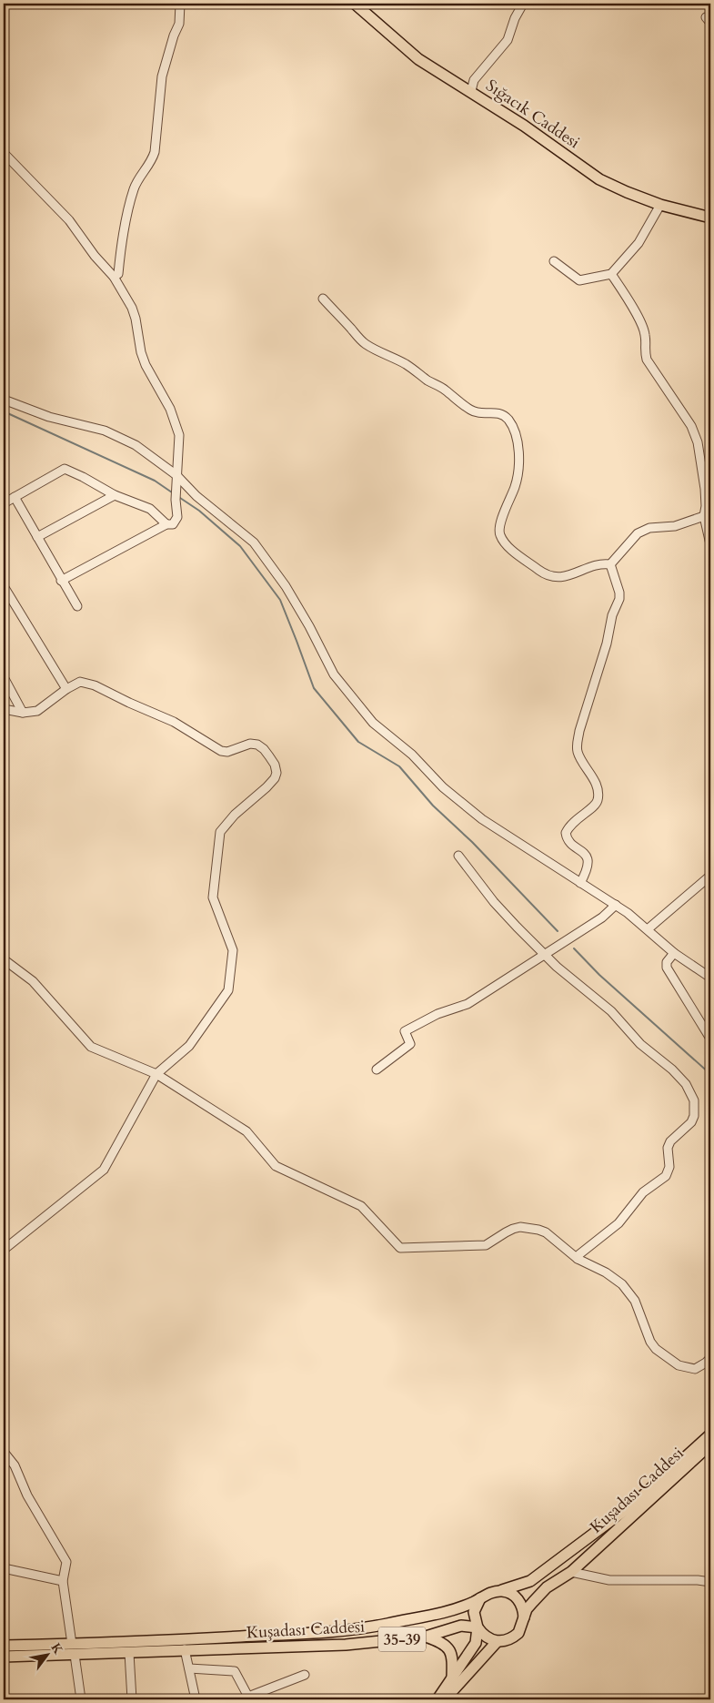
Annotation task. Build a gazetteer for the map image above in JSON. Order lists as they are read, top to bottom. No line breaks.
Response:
{"streets":{"main road":["Sığacık Caddesi","Kuşadası Caddesi","35-39"]},"north":"top right"}
